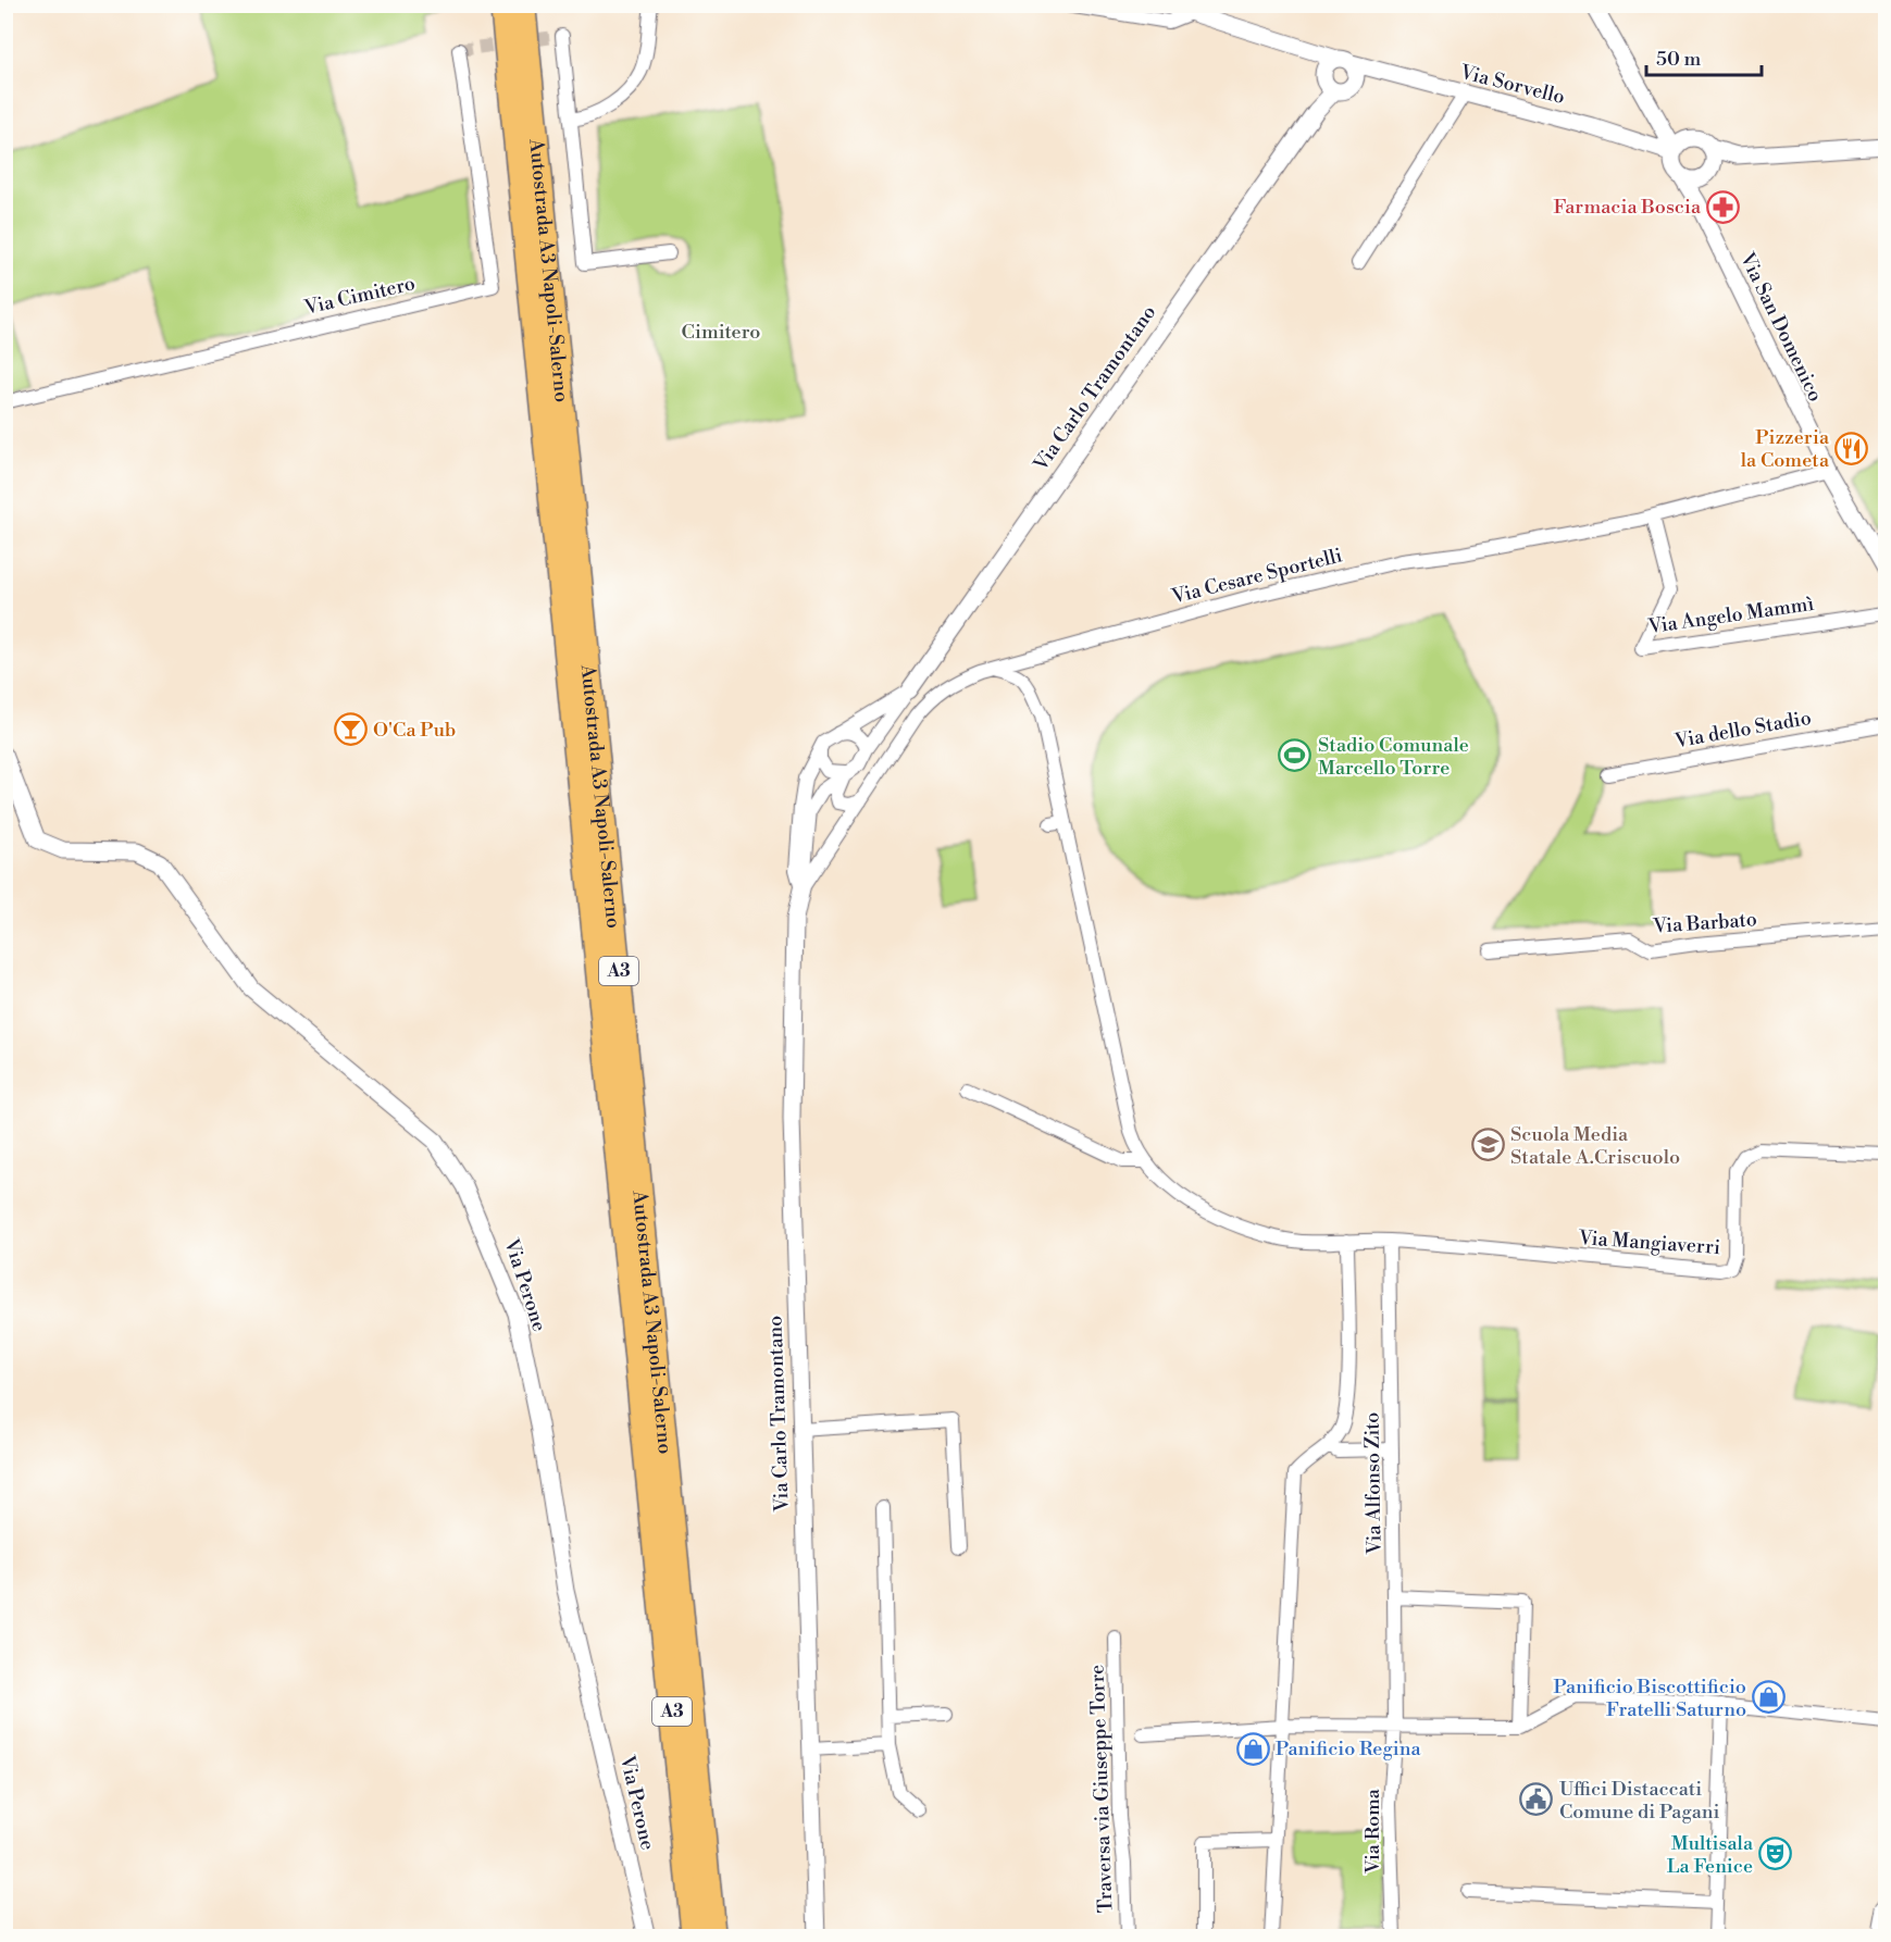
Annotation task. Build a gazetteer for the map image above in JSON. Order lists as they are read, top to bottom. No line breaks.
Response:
{"streets":{"highway":["Autostrada A3 Napoli-Salerno","A3"],"street":["Via Sorvello","Via Cimitero","Via San Domenico","Via Carlo Tramontano","Via Cesare Sportelli","Via Angelo Mammì","Via dello Stadio","Via Barbato","Via Mangiaverri","Via Perone","Via Alfonso Zito","Traversa via Giuseppe Torre","Via Roma"]},"crossings":[["Via Sorvello","Via San Domenico"],["Via Sorvello","Via Carlo Tramontano"],["Via San Domenico","Via Cesare Sportelli"],["Via Carlo Tramontano","Via Cesare Sportelli"],["Via Cesare Sportelli","Via Angelo Mammì"],["Via Mangiaverri","Via Alfonso Zito"],["Via Alfonso Zito","Via Roma"]],"parks":["Cimitero"],"places":{"pharmacy":["Farmacia Boscia"],"restaurant":["Pizzeria la Cometa"],"bar":["O'Ca Pub"],"sports":["Stadio Comunale Marcello Torre"],"school or university":["Scuola Media Statale A.Criscuolo"],"shop":["Panificio Biscottificio Fratelli Saturno","Panificio Regina"],"public building":["Uffici Distaccati Comune di Pagani"],"theatre":["Multisala La Fenice"]},"scale_bar":"50 m"}
